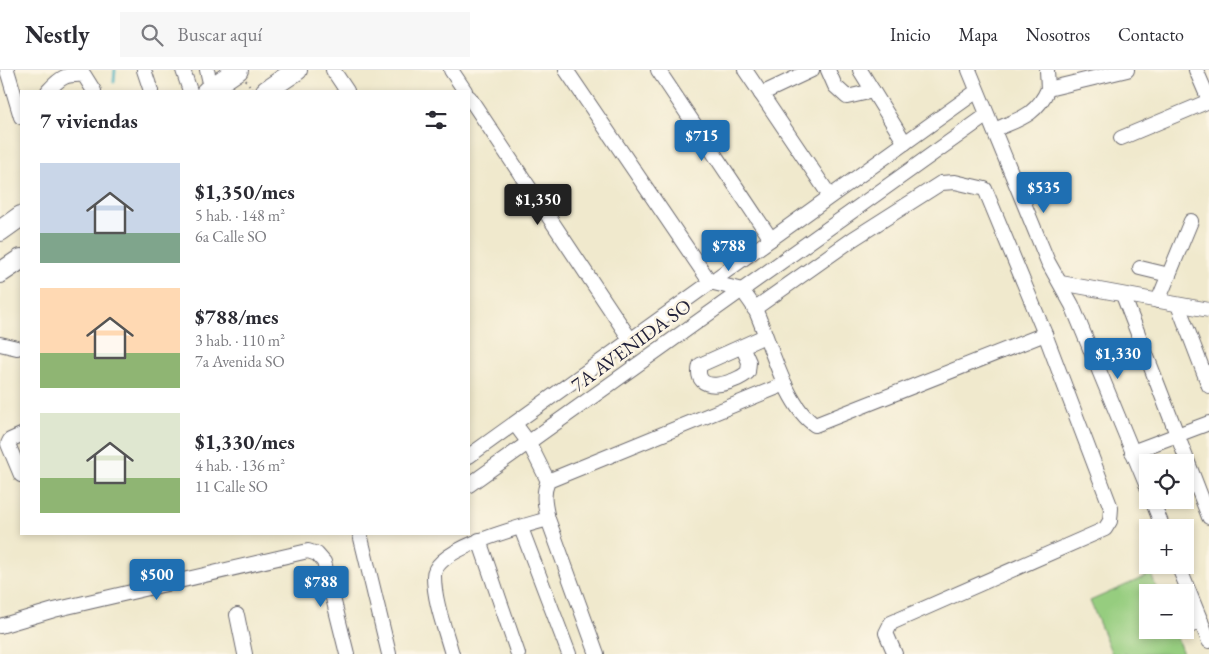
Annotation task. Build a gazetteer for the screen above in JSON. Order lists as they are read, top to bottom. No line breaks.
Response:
{"streets":{"street":["7A AVENIDA SO"]},"page":{"header":"Nestly","search":"Buscar aquí","nav":["Inicio","Mapa","Nosotros","Contacto"],"heading":"7 viviendas","price":["$715","$535","$1,350","$788","$1,330","$500","$788"],"list":[{"name":"$1,350/mes","note":"5 hab. · 148 m² · 6a Calle SO"},{"name":"$788/mes","note":"3 hab. · 110 m² · 7a Avenida SO"},{"name":"$1,330/mes","note":"4 hab. · 136 m² · 11 Calle SO"}],"map_buttons":["+","−"]}}
